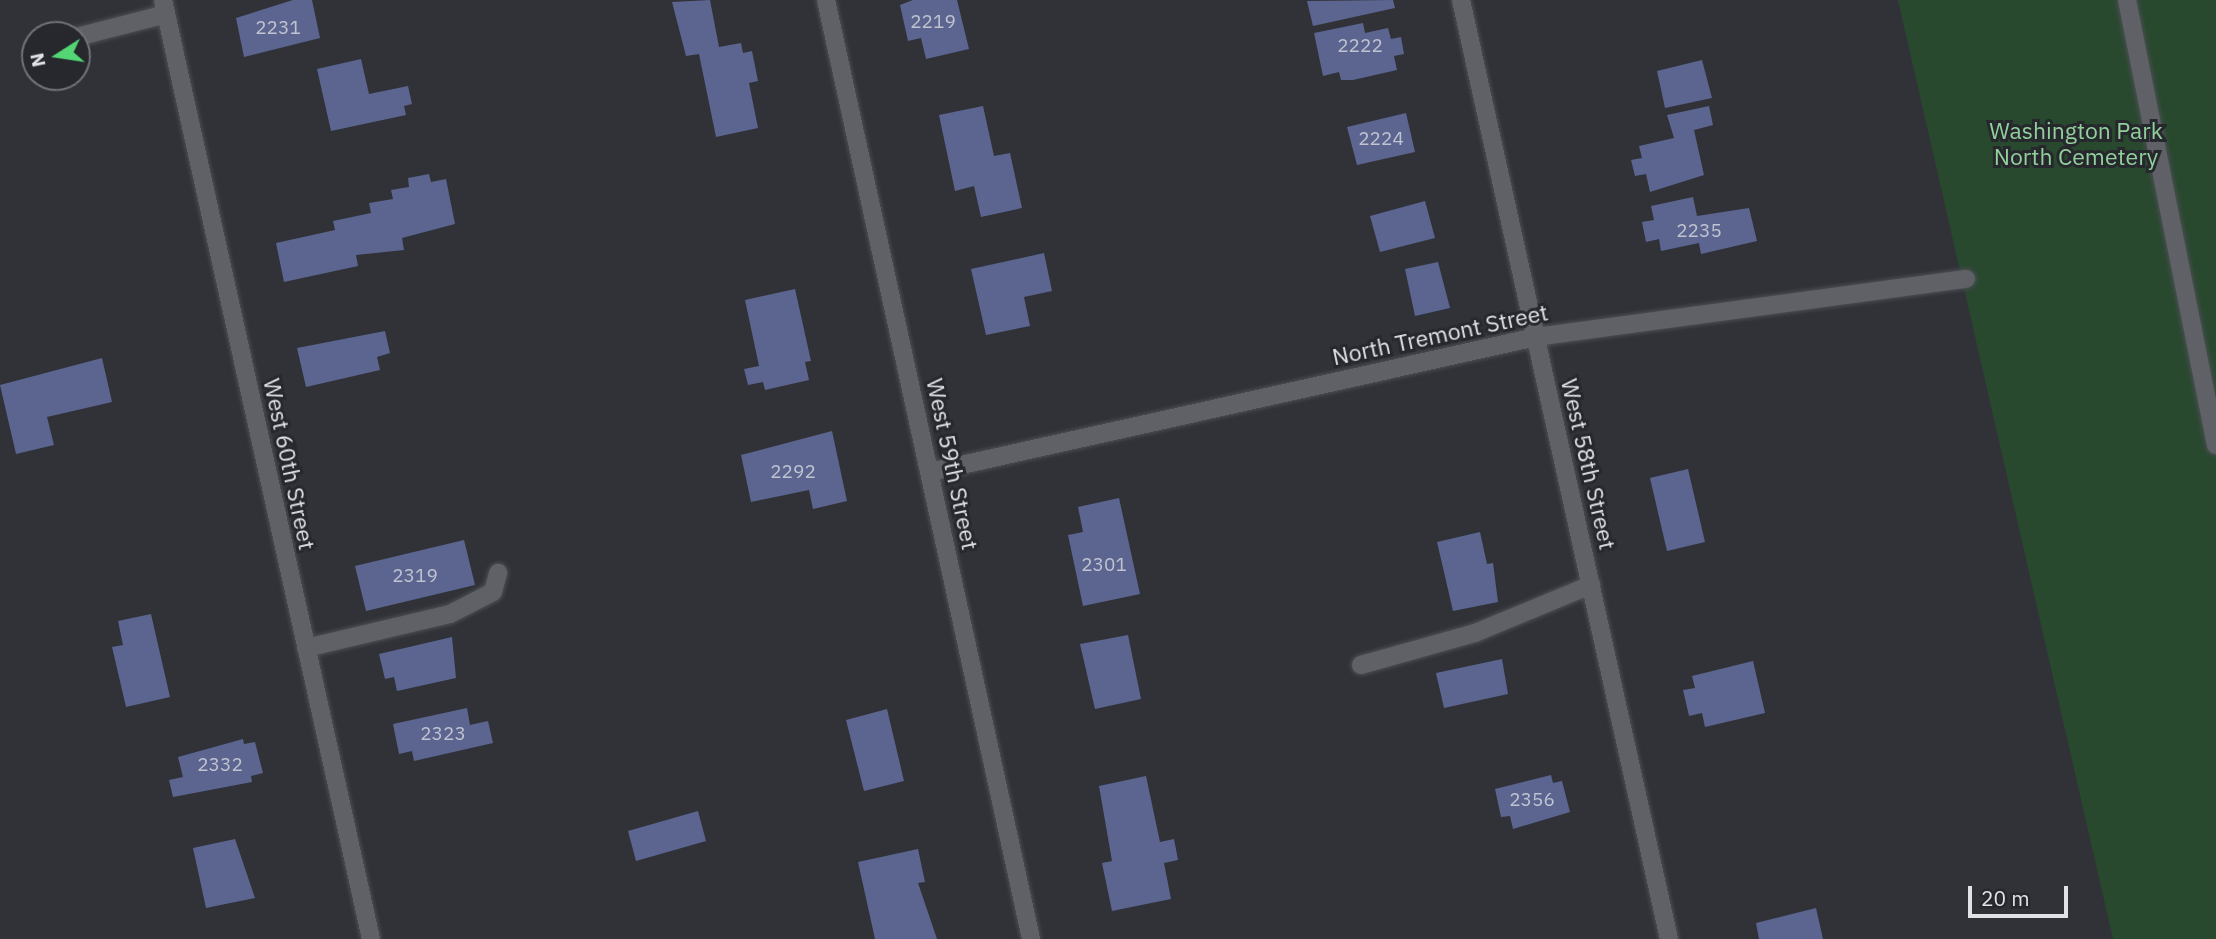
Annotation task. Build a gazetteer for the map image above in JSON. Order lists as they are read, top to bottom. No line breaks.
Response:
{"streets":{"street":["North Tremont Street","West 60th Street","West 59th Street","West 58th Street"]},"crossings":[["North Tremont Street","West 59th Street"],["North Tremont Street","West 58th Street"]],"parks":["Washington Park North Cemetery"],"house_numbers":["2219","2231","2222","2224","2235","2292","2301","2319","2323","2332","2356"],"scale_bar":"20 m","north":"left"}
